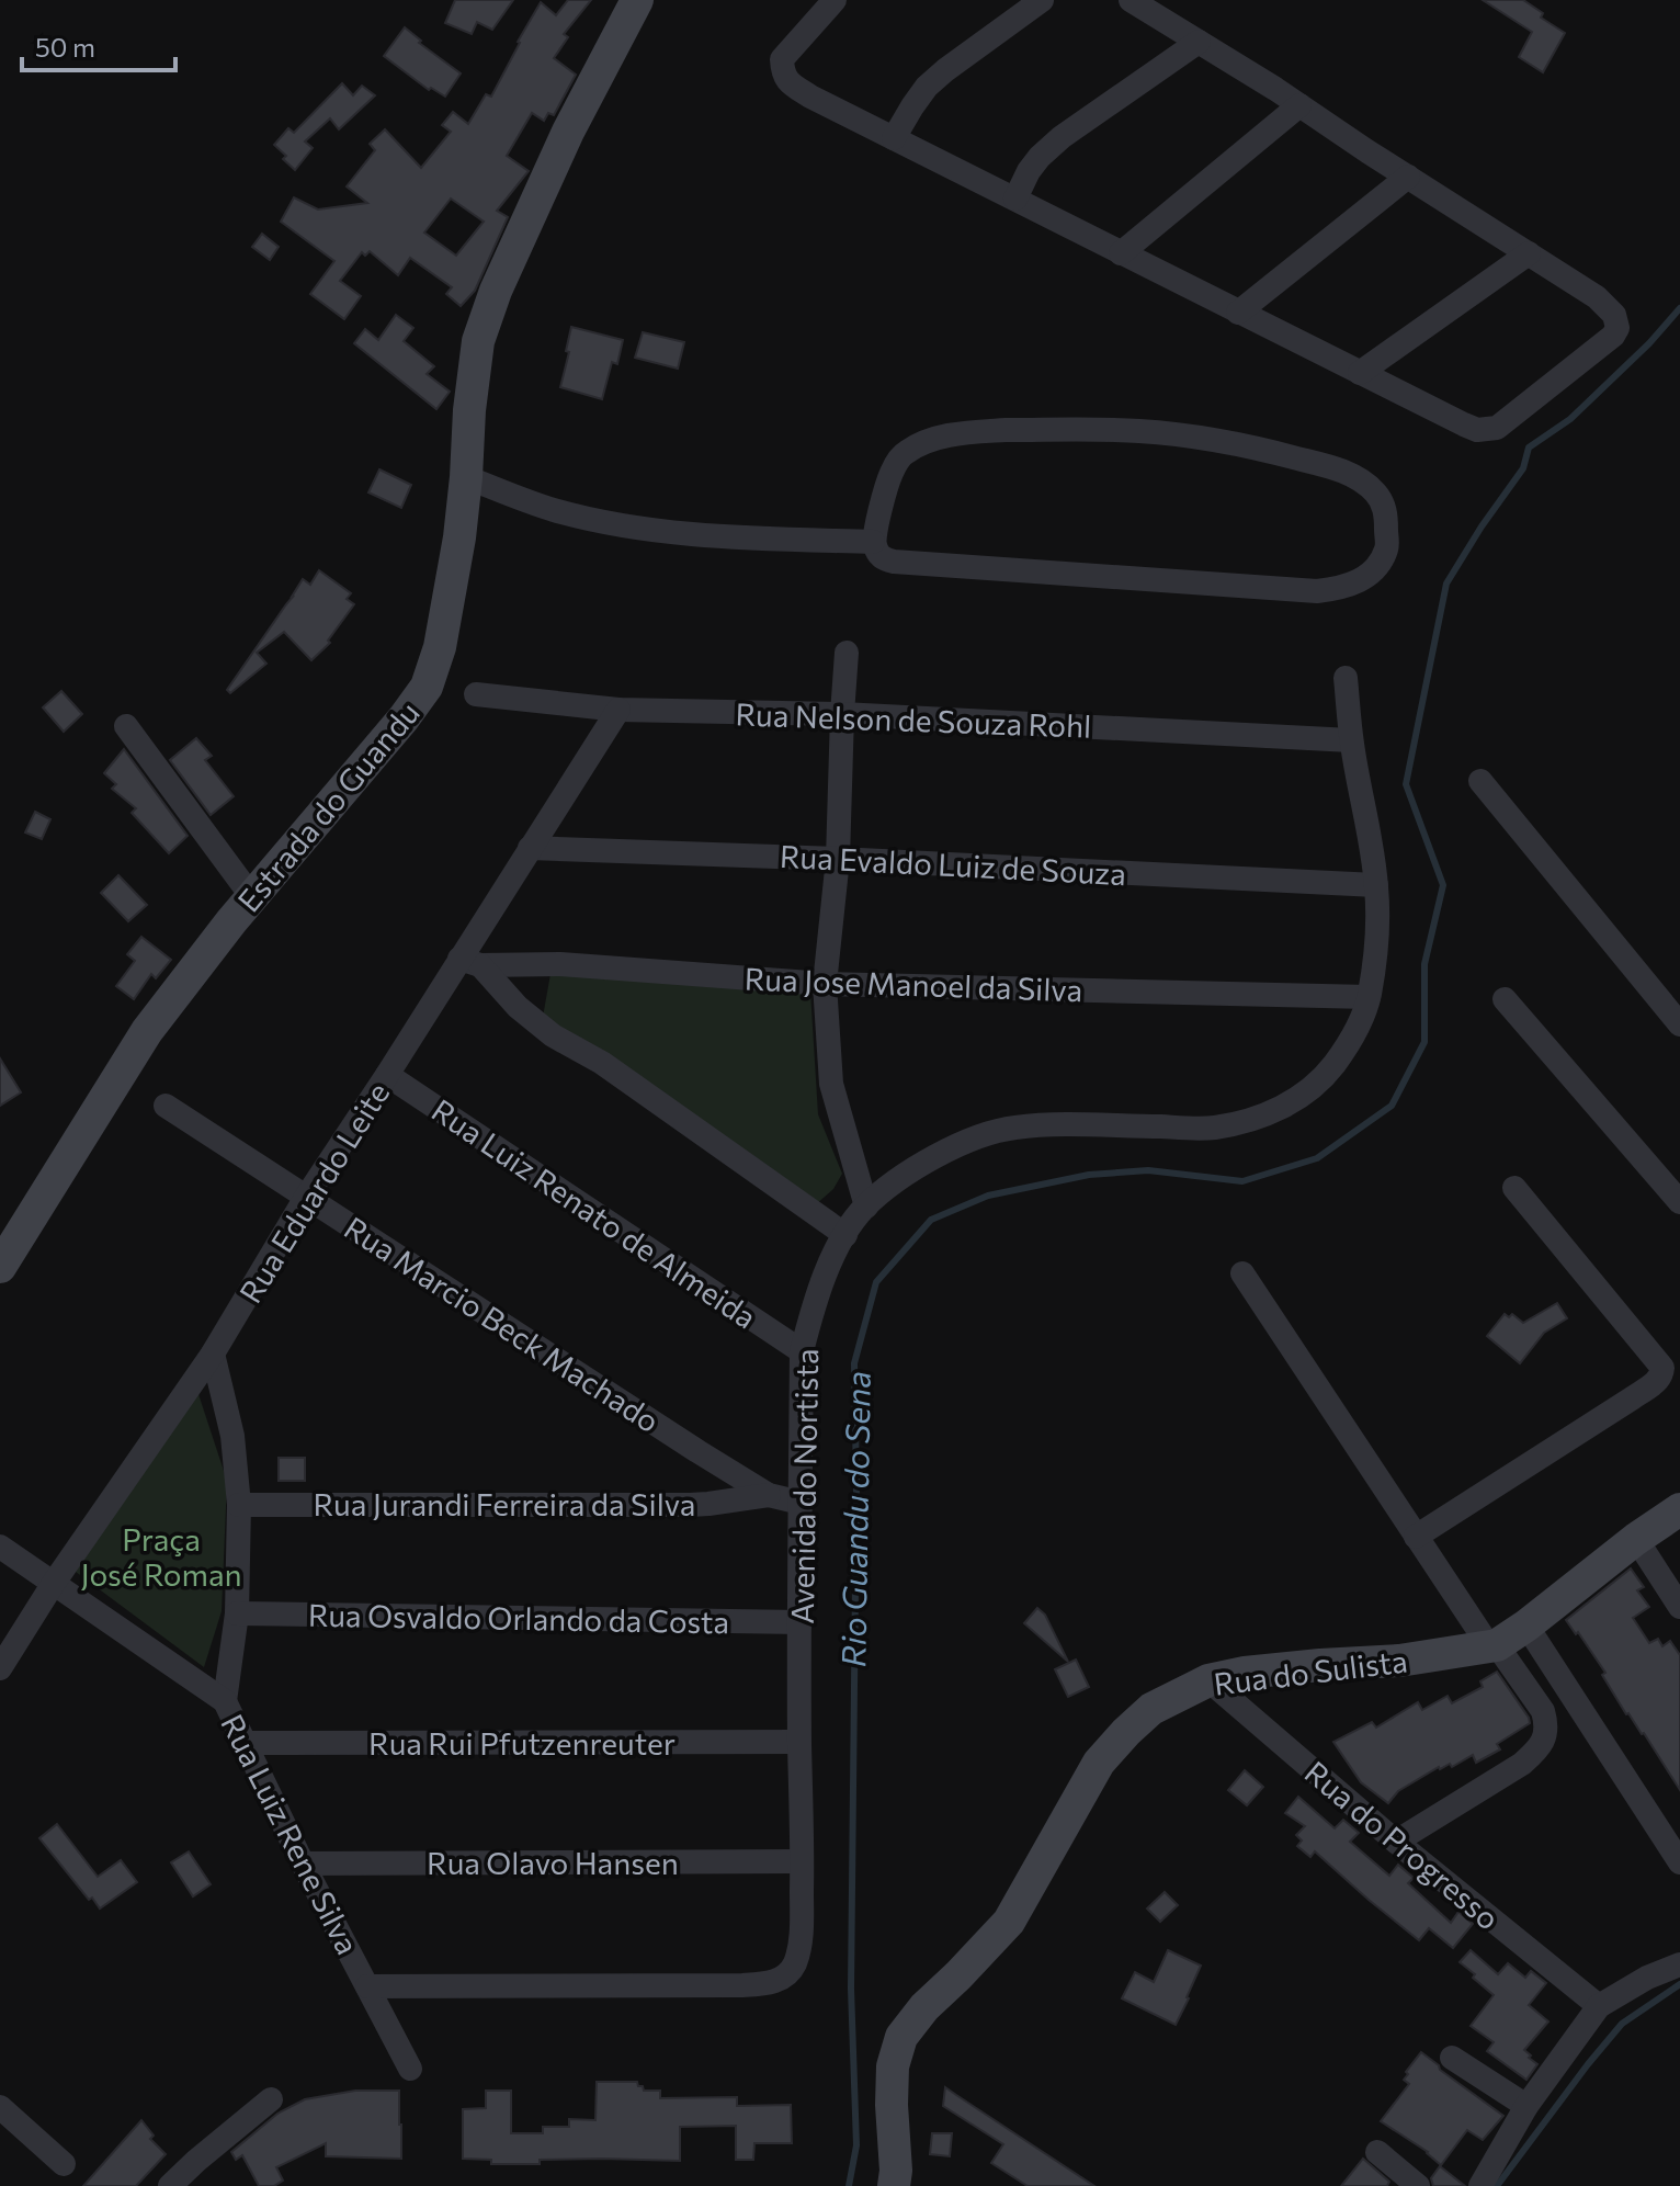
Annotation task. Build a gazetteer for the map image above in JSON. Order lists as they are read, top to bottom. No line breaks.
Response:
{"streets":{"street":["Rua Nelson de Souza Rohl","Estrada do Guandu","Rua Evaldo Luiz de Souza","Rua Jose Manoel da Silva","Rua Eduardo Leite","Rua Luiz Renato de Almeida","Rua Marcio Beck Machado","Avenida do Nortista","Rua Jurandi Ferreira da Silva","Rua Osvaldo Orlando da Costa","Rua do Sulista","Rua Rui Pfutzenreuter","Rua Luiz Rene Silva","Rua do Progresso","Rua Olavo Hansen"]},"crossings":[["Rua Nelson de Souza Rohl","Rua Eduardo Leite"],["Rua Nelson de Souza Rohl","Avenida do Nortista"],["Rua Evaldo Luiz de Souza","Rua Eduardo Leite"],["Rua Evaldo Luiz de Souza","Avenida do Nortista"],["Rua Jose Manoel da Silva","Rua Eduardo Leite"],["Rua Jose Manoel da Silva","Avenida do Nortista"],["Rua Eduardo Leite","Rua Luiz Renato de Almeida"],["Rua Eduardo Leite","Rua Marcio Beck Machado"],["Rua Eduardo Leite","Rua Luiz Rene Silva"],["Rua Luiz Renato de Almeida","Avenida do Nortista"],["Rua Marcio Beck Machado","Avenida do Nortista"],["Rua Marcio Beck Machado","Rua Jurandi Ferreira da Silva"],["Avenida do Nortista","Rua Osvaldo Orlando da Costa"],["Avenida do Nortista","Rua Rui Pfutzenreuter"],["Avenida do Nortista","Rua Luiz Rene Silva"],["Avenida do Nortista","Rua Olavo Hansen"],["Rua do Sulista","Rua do Progresso"],["Rua Rui Pfutzenreuter","Rua Luiz Rene Silva"],["Rua Luiz Rene Silva","Rua Olavo Hansen"]],"water":["Rio Guandu do Sena"],"parks":["Praça José Roman"],"scale_bar":"50 m"}
